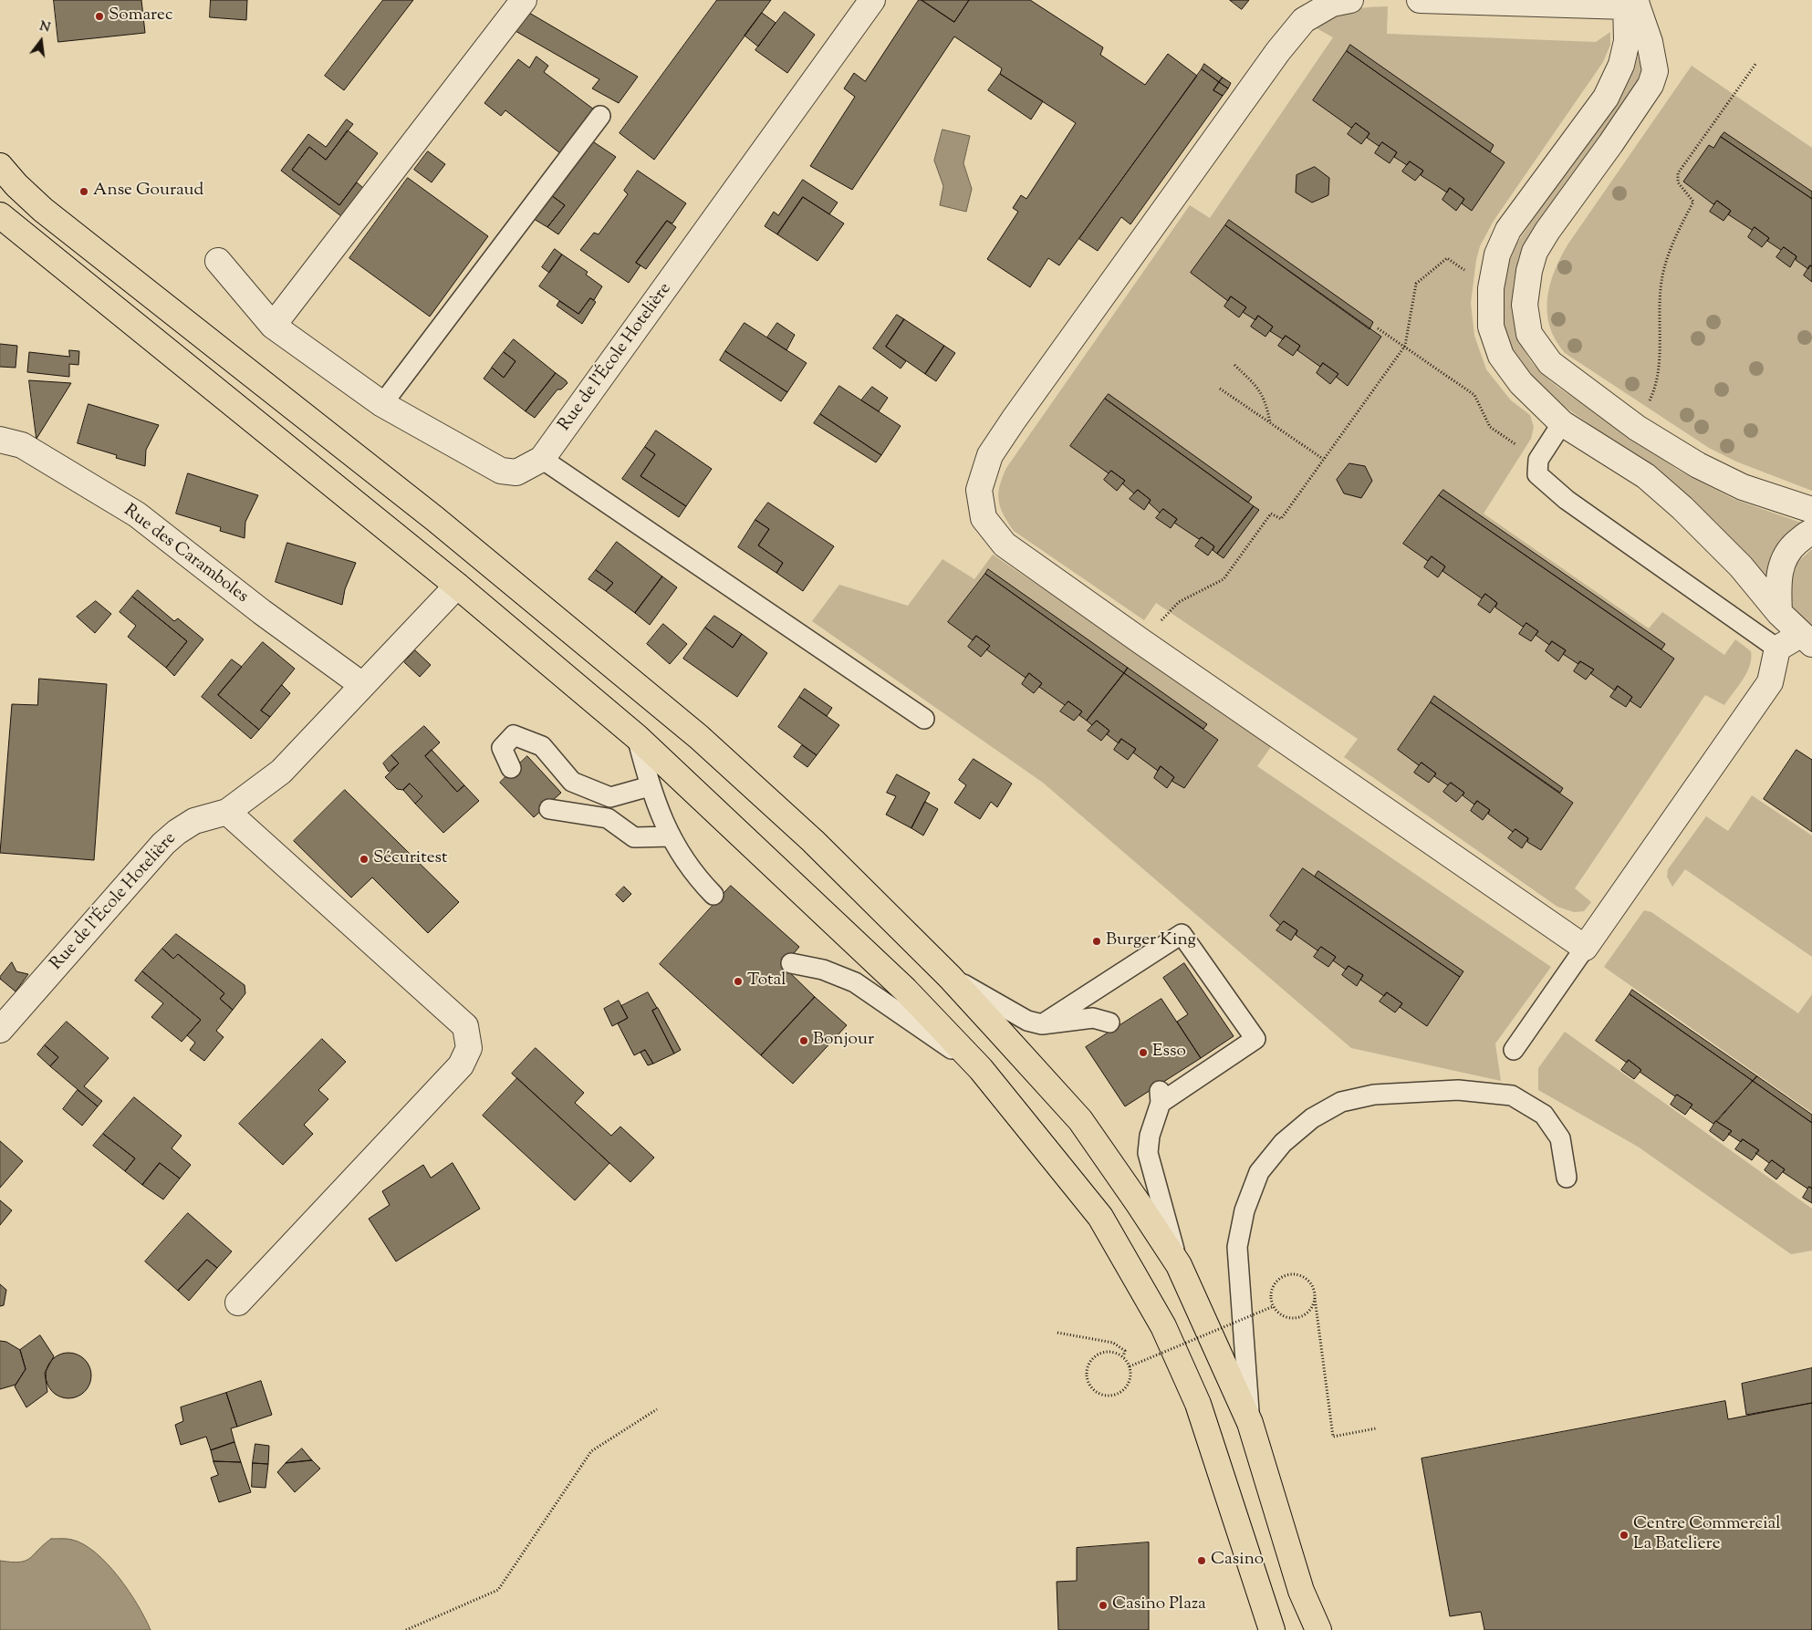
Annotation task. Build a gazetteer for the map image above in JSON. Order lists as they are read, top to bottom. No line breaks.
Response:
{"streets":{"street":["Rue de l'École Hotelière","Rue des Caramboles"]},"crossings":[["Rue de l'École Hotelière","Rue des Caramboles"]],"places":["Somarec","Anse Gouraud","Sécuritest","Burger King","Total","Bonjour","Esso","Centre Commercial La Bateliere","Casino","Casino Plaza"],"north":"top"}
